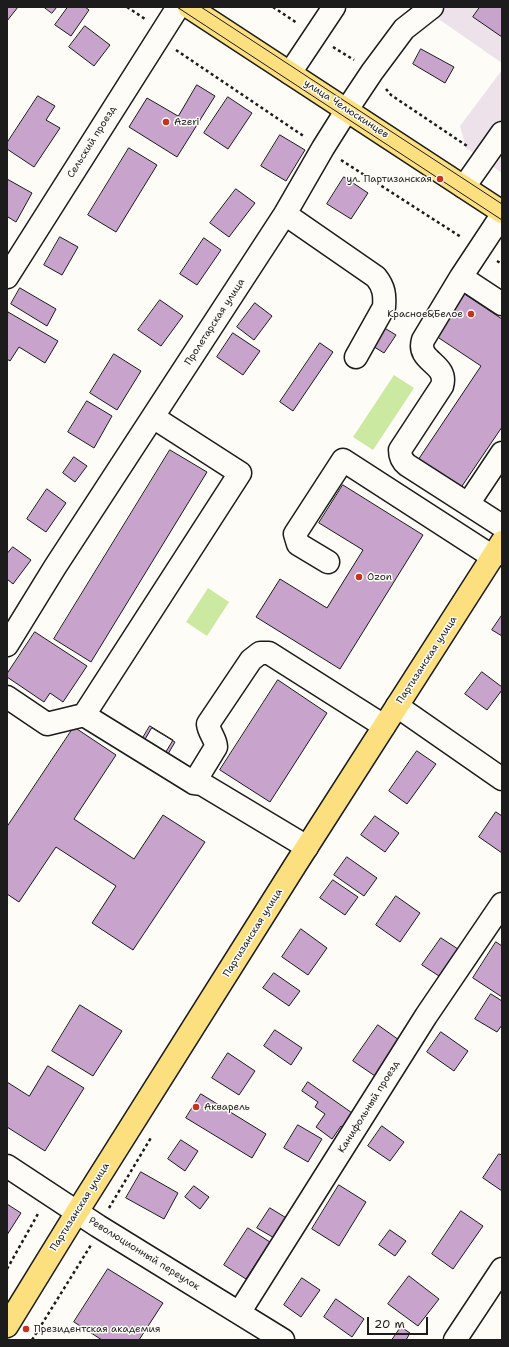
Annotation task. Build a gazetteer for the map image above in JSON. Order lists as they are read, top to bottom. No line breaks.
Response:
{"streets":{"main road":["улица Челюскинцев","Партизанская улица"],"street":["Сельский проезд","Пролетарская улица","Канифольный проезд","Революционный переулок"]},"crossings":[["улица Челюскинцев","Пролетарская улица"],["Партизанская улица","Революционный переулок"],["Канифольный проезд","Революционный переулок"]],"places":["Azeri","ул. Партизанская","Красное&Белое","Ozon","Акварель","Президентская академия"],"scale_bar":"20 m"}
